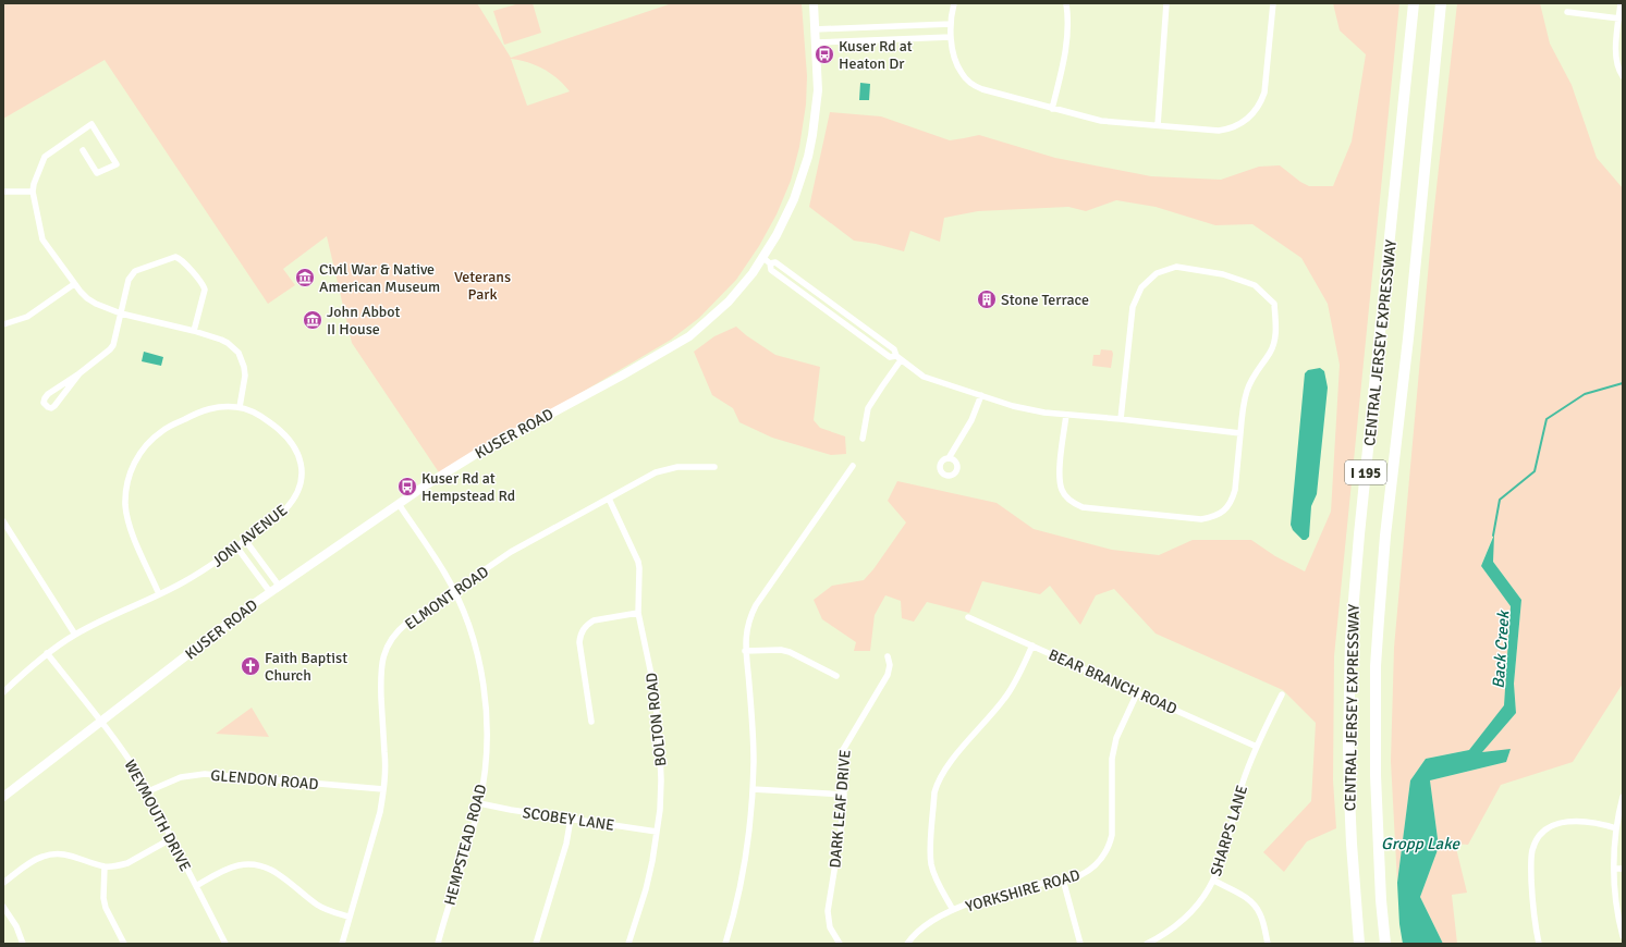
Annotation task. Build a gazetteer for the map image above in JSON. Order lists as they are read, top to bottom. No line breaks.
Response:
{"streets":{"highway":["CENTRAL JERSEY EXPRESSWAY","I 195"],"street":["KUSER ROAD","JONI AVENUE","ELMONT ROAD","BEAR BRANCH ROAD","BOLTON ROAD","GLENDON ROAD","DARK LEAF DRIVE","WEYMOUTH DRIVE","SCOBEY LANE","SHARPS LANE","HEMPSTEAD ROAD","YORKSHIRE ROAD"]},"crossings":[["KUSER ROAD","WEYMOUTH DRIVE"],["KUSER ROAD","HEMPSTEAD ROAD"],["JONI AVENUE","WEYMOUTH DRIVE"],["ELMONT ROAD","BOLTON ROAD"],["ELMONT ROAD","GLENDON ROAD"],["ELMONT ROAD","HEMPSTEAD ROAD"],["BEAR BRANCH ROAD","SHARPS LANE"],["BEAR BRANCH ROAD","YORKSHIRE ROAD"],["BOLTON ROAD","SCOBEY LANE"],["GLENDON ROAD","WEYMOUTH DRIVE"],["SCOBEY LANE","HEMPSTEAD ROAD"]],"water":["Back Creek","Gropp Lake"],"parks":["Veterans Park"],"places":{"bus stop":["Kuser Rd at Heaton Dr","Kuser Rd at Hempstead Rd"],"museum":["Civil War & Native American Museum","John Abbot II House"],"building":["Stone Terrace"],"church":["Faith Baptist Church"]}}
